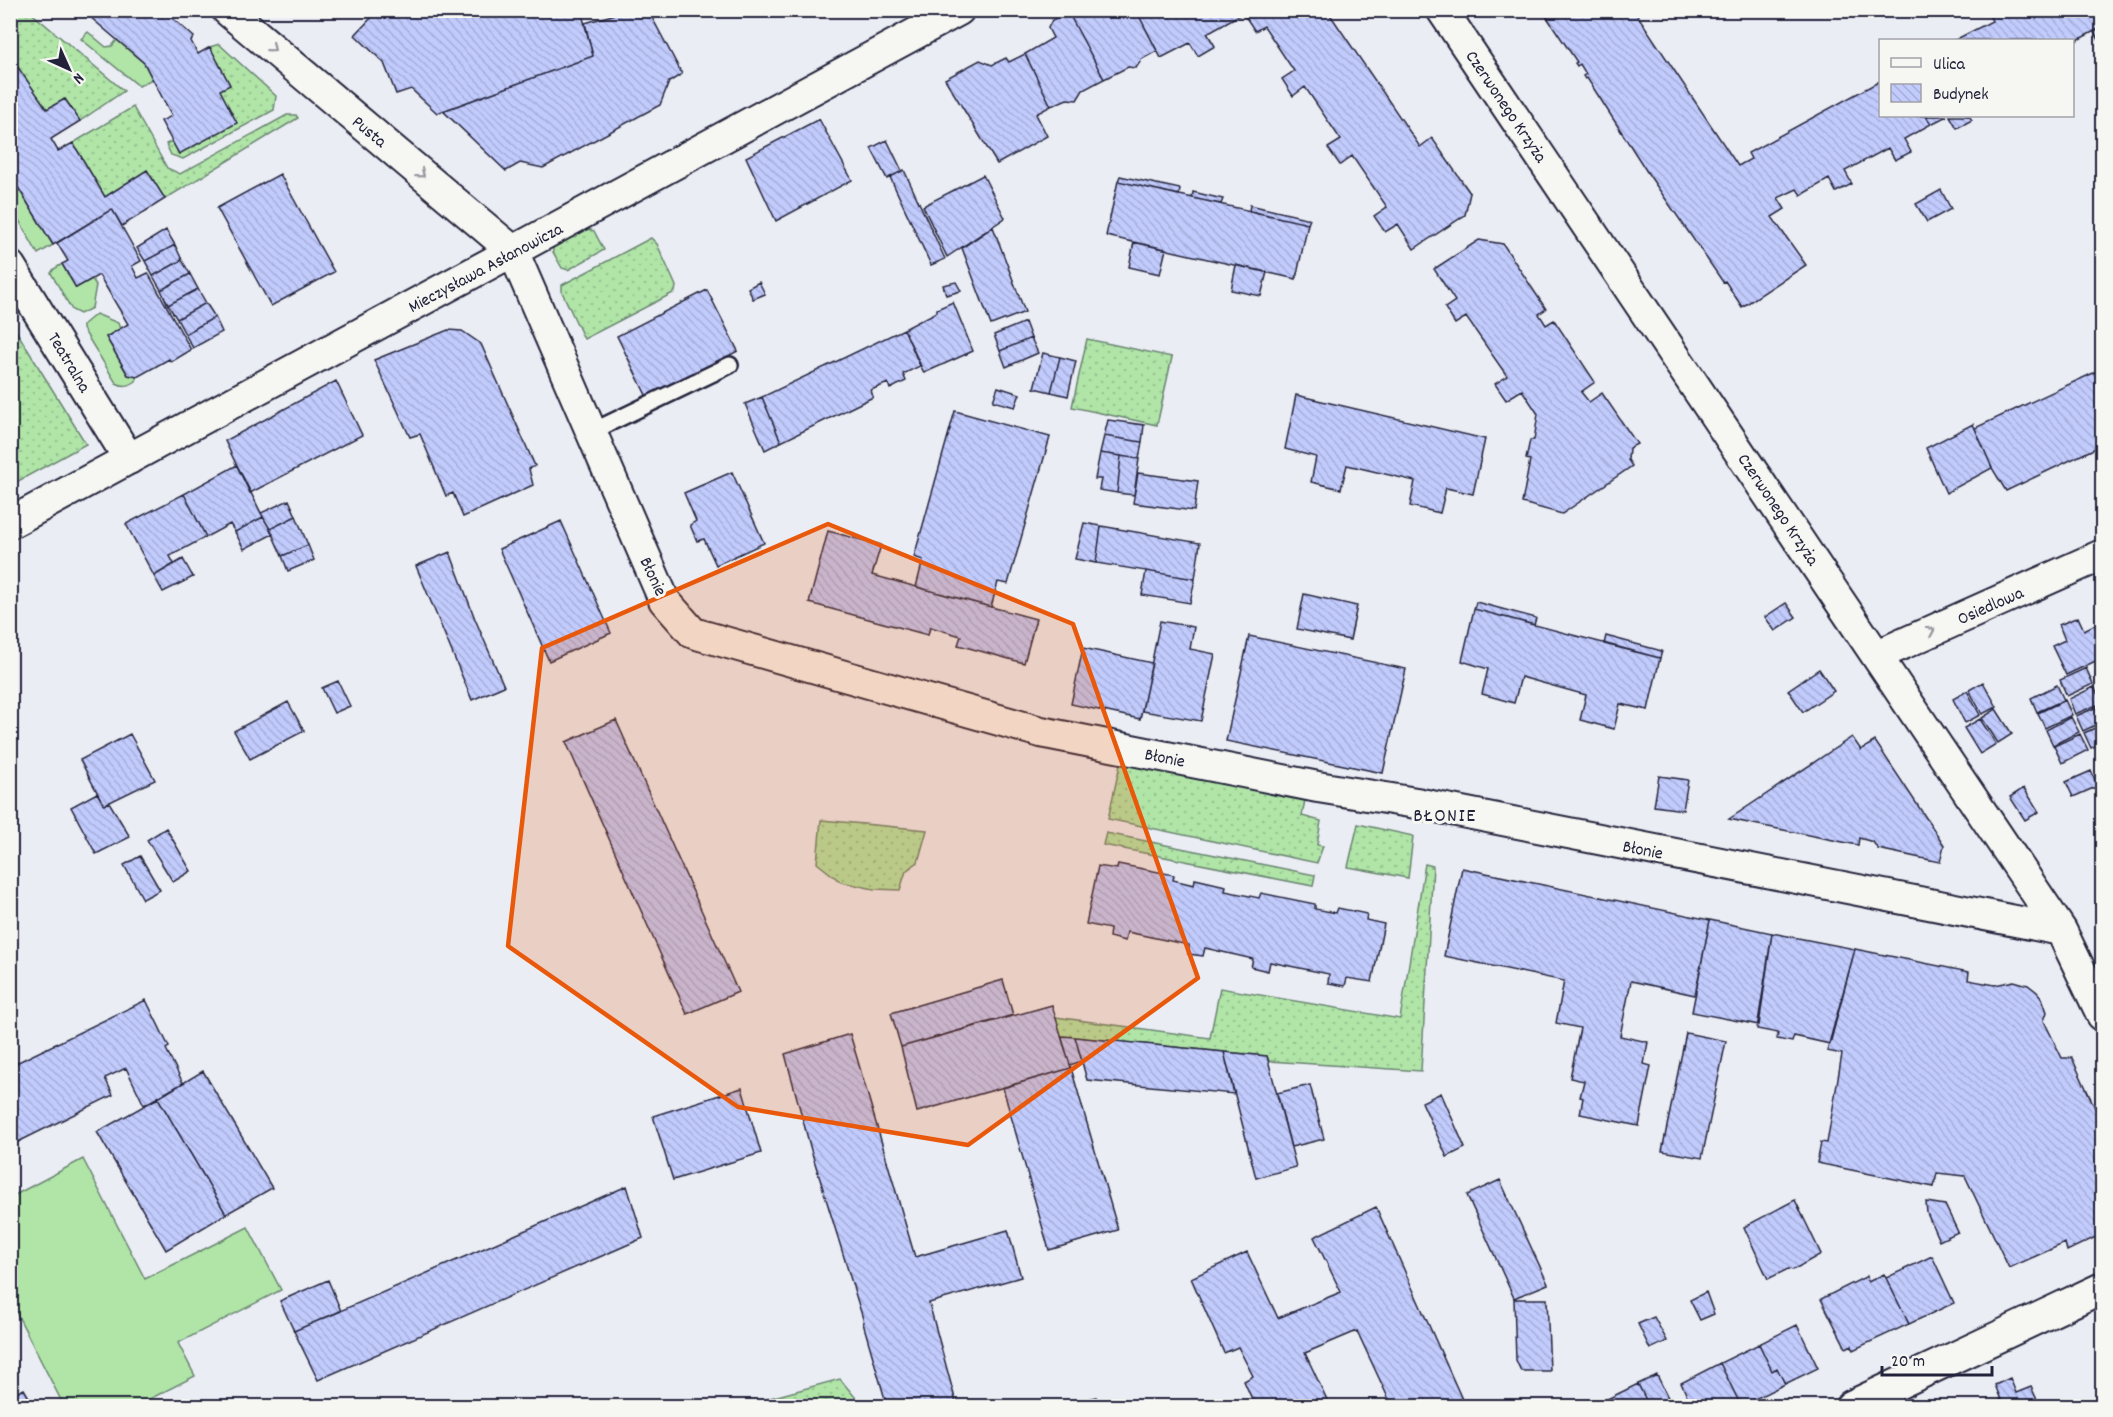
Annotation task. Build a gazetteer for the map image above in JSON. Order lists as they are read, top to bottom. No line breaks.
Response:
{"streets":{"street":["Czerwonego Krzyża","Pusta","Mieczysława Asłanowicza","Teatralna","Błonie","Osiedlowa"]},"crossings":[["Czerwonego Krzyża","Błonie"],["Czerwonego Krzyża","Osiedlowa"],["Pusta","Mieczysława Asłanowicza"],["Pusta","Błonie"],["Mieczysława Asłanowicza","Teatralna"],["Mieczysława Asłanowicza","Błonie"]],"one_way":["Pusta","Osiedlowa"],"districts":["BŁONIE"],"legend":["Ulica","Budynek"],"scale_bar":"20 m","north":"bottom right"}
